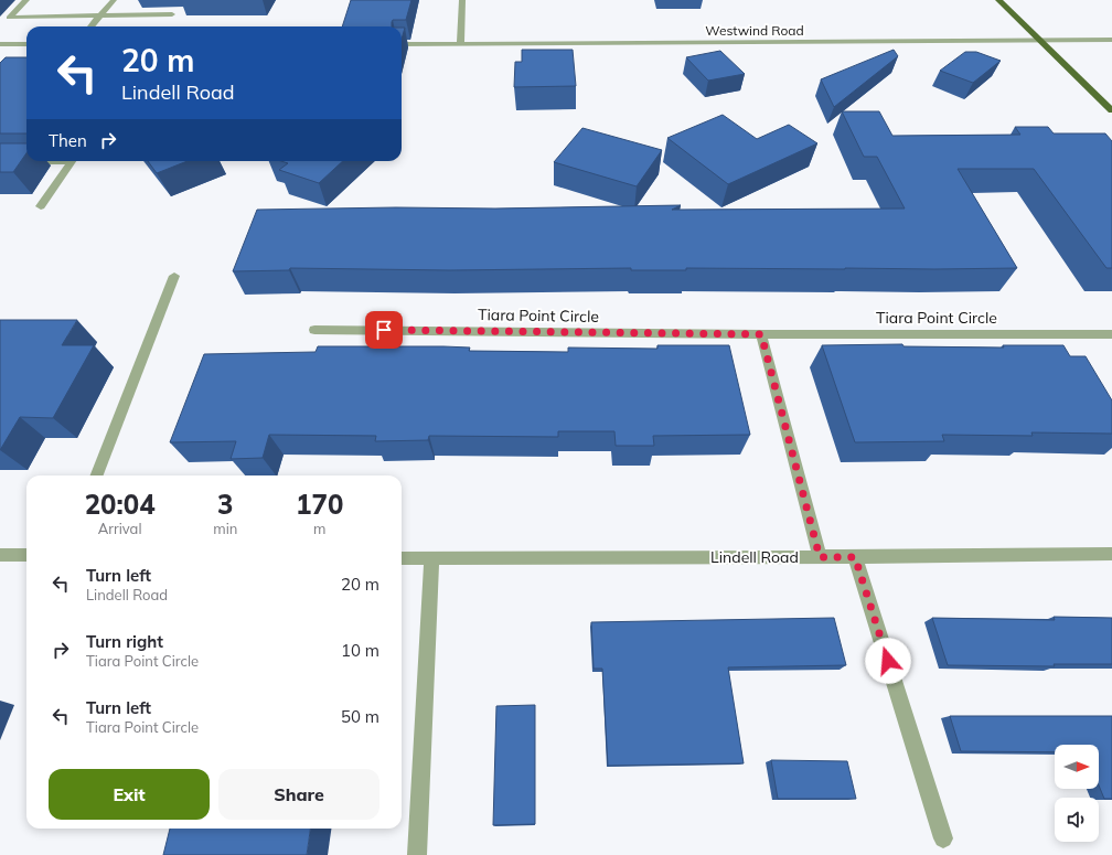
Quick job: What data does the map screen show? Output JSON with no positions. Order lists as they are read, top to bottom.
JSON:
{
  "streets": {
    "street": ["Westwind Road", "Tiara Point Circle", "Lindell Road"]
  },
  "north": "right",
  "page": {
    "turn": ["20 m", "Lindell Road"],
    "then": "Then",
    "eta": [
      "20:04",
      "Arrival",
      "3",
      "min",
      "170",
      "m"
    ],
    "list": [
      {
        "name": "Turn left",
        "note": "Lindell Road",
        "value": "20 m"
      },
      {
        "name": "Turn right",
        "note": "Tiara Point Circle",
        "value": "10 m"
      },
      {
        "name": "Turn left",
        "note": "Tiara Point Circle",
        "value": "50 m"
      }
    ],
    "buttons": ["Exit", "Share"]
  }
}
